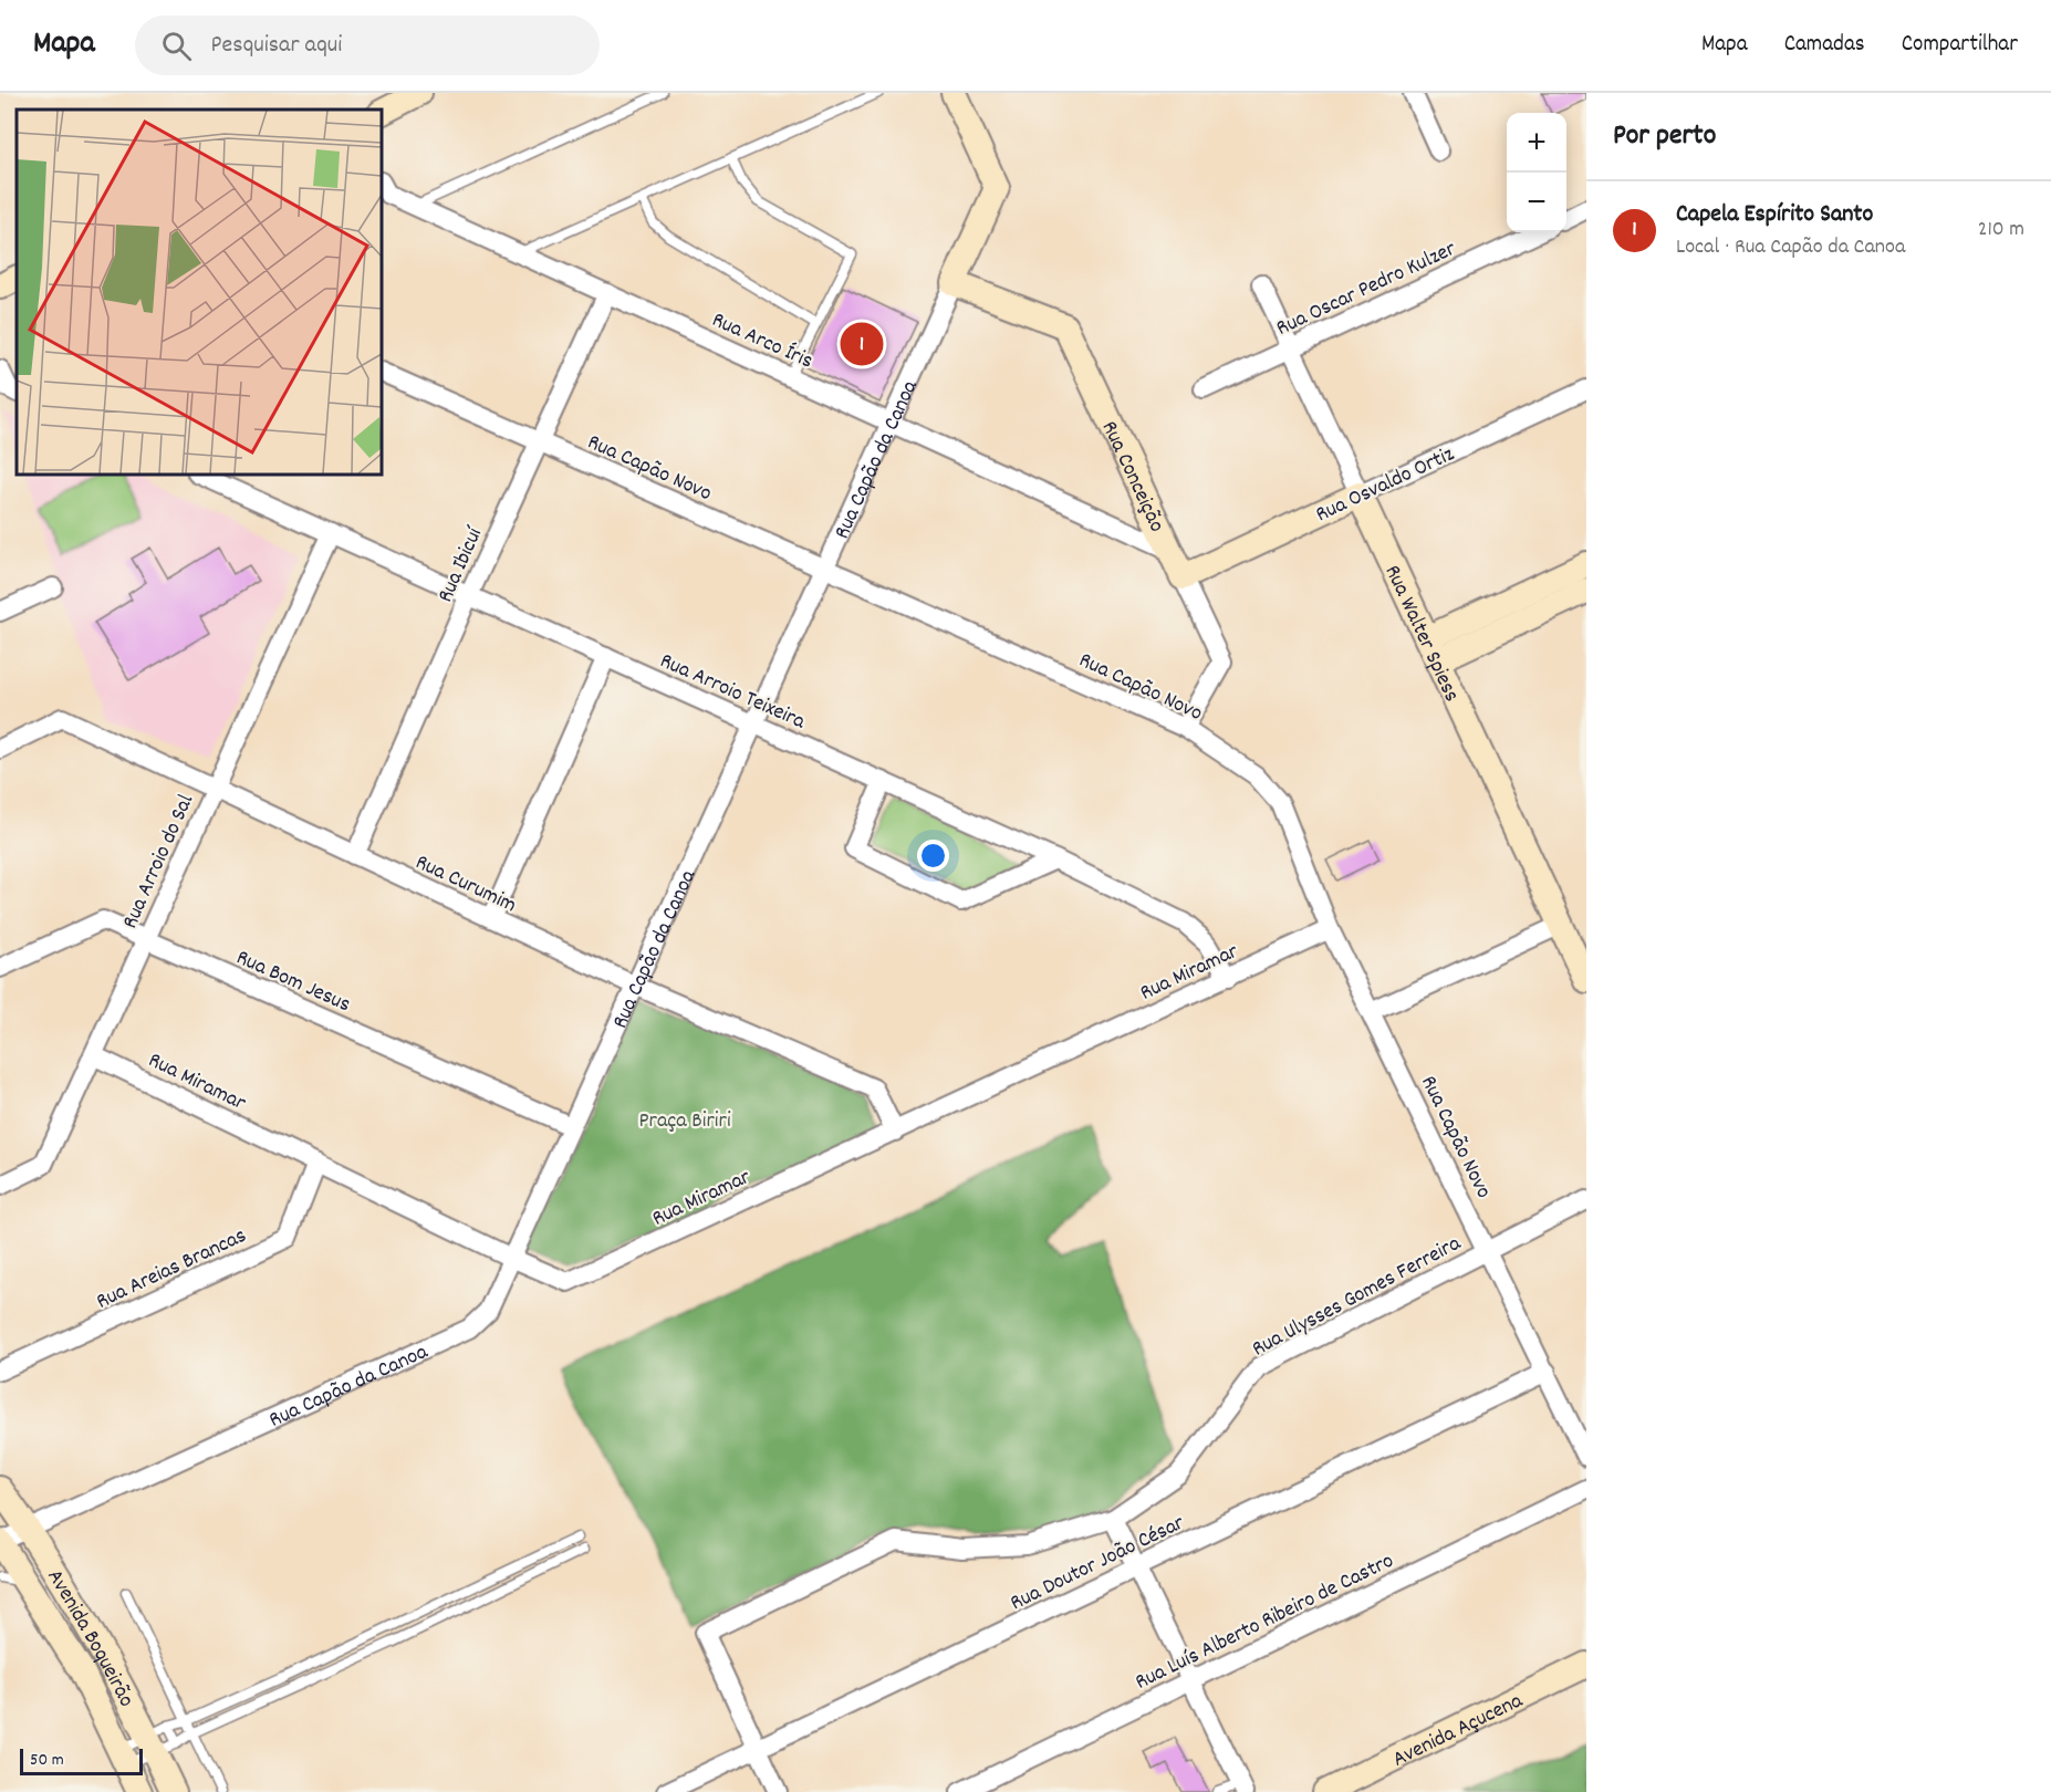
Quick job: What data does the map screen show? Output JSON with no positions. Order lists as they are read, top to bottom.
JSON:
{
  "streets": {
    "street": [
      "Rua Oscar Pedro Kulzer",
      "Rua Arco Íris",
      "Rua Capão da Canoa",
      "Rua Capão Novo",
      "Rua Conceição",
      "Rua Osvaldo Ortiz",
      "Rua Ibicuí",
      "Rua Walter Spiess",
      "Rua Arroio Teixeira",
      "Rua Arroio do Sal",
      "Rua Curumim",
      "Rua Miramar",
      "Rua Bom Jesus",
      "Rua Areias Brancas",
      "Rua Ulysses Gomes Ferreira",
      "Rua Doutor João César",
      "Rua Luís Alberto Ribeiro de Castro",
      "Avenida Boqueirão",
      "Avenida Açucena"
    ]
  },
  "crossings": [
    ["Rua Oscar Pedro Kulzer", "Rua Walter Spiess"],
    ["Rua Arco Íris", "Rua Capão da Canoa"],
    ["Rua Arco Íris", "Rua Conceição"],
    ["Rua Arco Íris", "Rua Ibicuí"],
    ["Rua Capão da Canoa", "Rua Capão Novo"],
    ["Rua Capão da Canoa", "Rua Conceição"],
    ["Rua Capão da Canoa", "Rua Arroio Teixeira"],
    ["Rua Capão da Canoa", "Rua Curumim"],
    ["Rua Capão da Canoa", "Rua Miramar"],
    ["Rua Capão da Canoa", "Rua Bom Jesus"],
    ["Rua Capão da Canoa", "Avenida Boqueirão"],
    ["Rua Capão Novo", "Rua Conceição"],
    ["Rua Capão Novo", "Rua Ibicuí"],
    ["Rua Capão Novo", "Rua Miramar"],
    ["Rua Capão Novo", "Rua Ulysses Gomes Ferreira"],
    ["Rua Capão Novo", "Rua Doutor João César"],
    ["Rua Conceição", "Rua Osvaldo Ortiz"],
    ["Rua Osvaldo Ortiz", "Rua Walter Spiess"],
    ["Rua Ibicuí", "Rua Arroio Teixeira"],
    ["Rua Ibicuí", "Rua Curumim"],
    ["Rua Arroio Teixeira", "Rua Arroio do Sal"],
    ["Rua Arroio Teixeira", "Rua Miramar"],
    ["Rua Arroio do Sal", "Rua Curumim"],
    ["Rua Arroio do Sal", "Rua Miramar"],
    ["Rua Arroio do Sal", "Rua Bom Jesus"],
    ["Rua Curumim", "Rua Miramar"],
    ["Rua Miramar", "Rua Areias Brancas"],
    ["Rua Ulysses Gomes Ferreira", "Rua Doutor João César"]
  ],
  "parks": ["Praça Biriri"],
  "scale_bar": "50 m",
  "page": {
    "header": "Mapa",
    "search": "Pesquisar aqui",
    "nav": ["Mapa", "Camadas", "Compartilhar"],
    "heading": "Por perto",
    "map_buttons": ["+", "−"],
    "list": [
      {
        "mark": "1",
        "name": "Capela Espírito Santo",
        "note": "Local · Rua Capão da Canoa",
        "value": "210 m"
      }
    ],
    "pins": "1",
    "scale": "50 m"
  }
}
